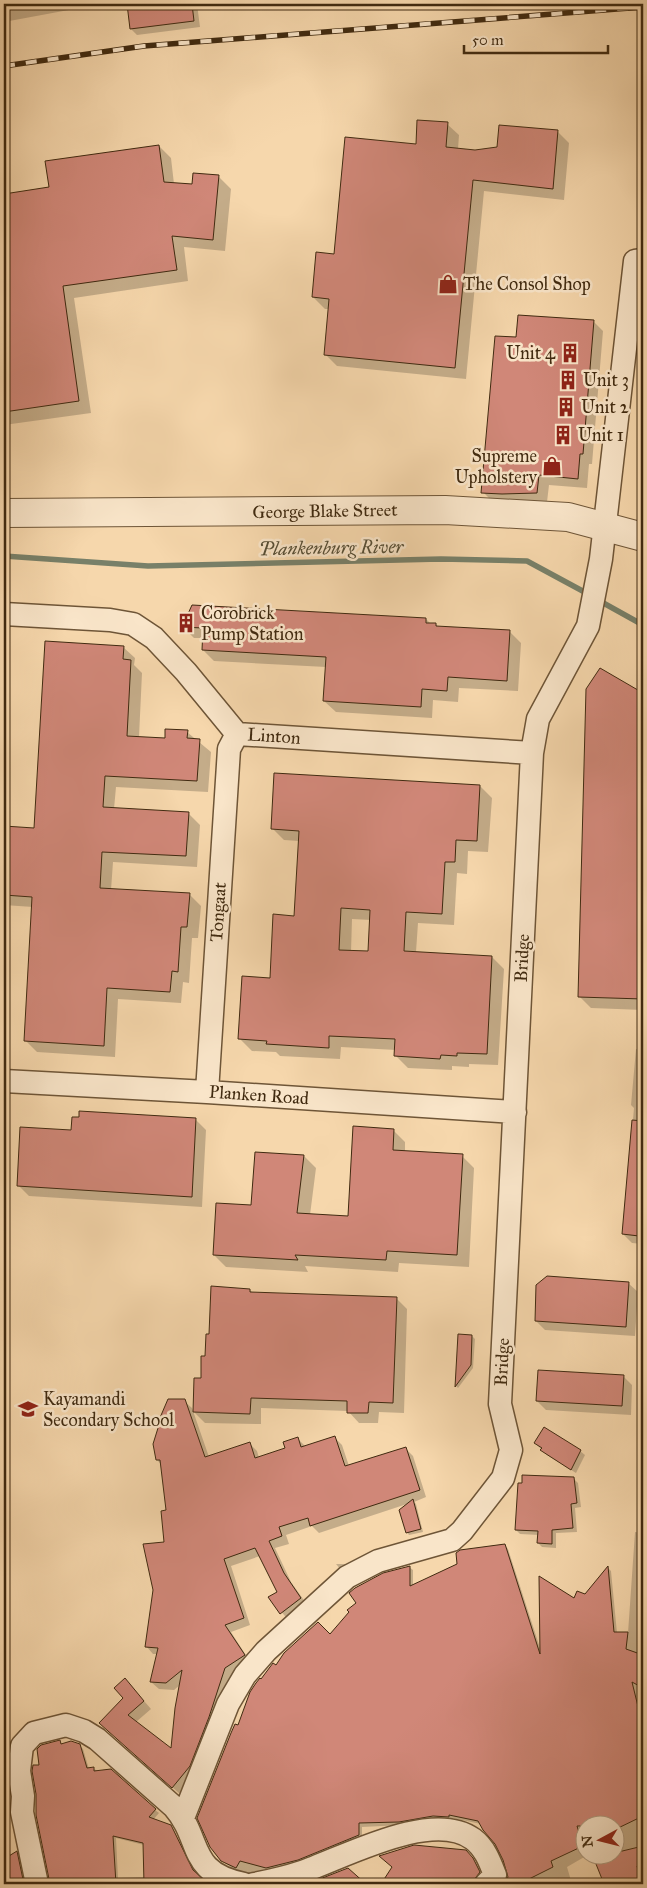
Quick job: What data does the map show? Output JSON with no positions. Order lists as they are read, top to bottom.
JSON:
{
  "streets": {
    "street": [
      "George Blake Street",
      "Linton",
      "Tongaat",
      "Bridge",
      "Planken Road"
    ]
  },
  "crossings": [
    ["George Blake Street", "Bridge"],
    ["Linton", "Tongaat"],
    ["Linton", "Bridge"],
    ["Tongaat", "Planken Road"],
    ["Bridge", "Planken Road"]
  ],
  "water": ["Plankenburg River"],
  "places": {
    "shop": ["The Consol Shop", "Supreme Upholstery"],
    "building": [
      "Unit 4",
      "Unit 3",
      "Unit 2",
      "Unit 1",
      "Corobrick Pump Station"
    ],
    "school or university": ["Kayamandi Secondary School"]
  },
  "scale_bar": "50 m",
  "north": "left"
}
